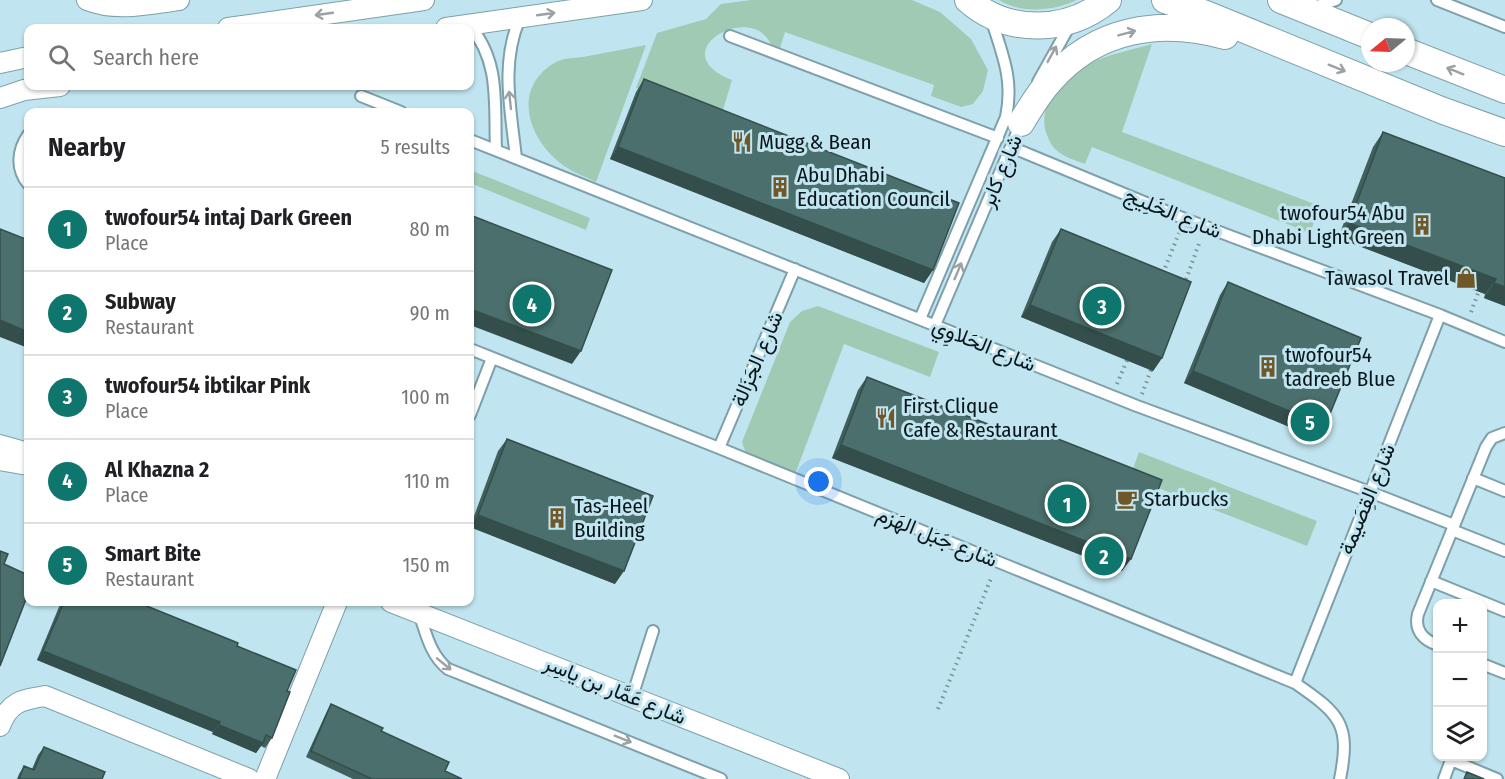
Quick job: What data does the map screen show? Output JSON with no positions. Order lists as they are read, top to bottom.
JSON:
{
  "streets": {
    "street": ["شارع عَمَّار بن ياسِر"],
    "lane": [
      "شارع كابر",
      "شارع الخَلِيج",
      "شارع الحَلاوِي",
      "شارع الجَزَالة",
      "شارع القِصَيمة",
      "شارع جَبَل الهَزم"
    ]
  },
  "crossings": [
    ["شارع كابر", "شارع الخَلِيج"],
    ["شارع كابر", "شارع الحَلاوِي"],
    ["شارع الخَلِيج", "شارع القِصَيمة"],
    ["شارع الحَلاوِي", "شارع الجَزَالة"],
    ["شارع الحَلاوِي", "شارع القِصَيمة"],
    ["شارع الجَزَالة", "شارع جَبَل الهَزم"],
    ["شارع القِصَيمة", "شارع جَبَل الهَزم"]
  ],
  "places": {
    "restaurant": ["Mugg & Bean", "First Clique Cafe & Restaurant"],
    "building": [
      "Abu Dhabi Education Council",
      "twofour54 Abu Dhabi Light Green",
      "twofour54 tadreeb Blue",
      "Tas-Heel Building"
    ],
    "shop": ["Tawasol Travel"],
    "cafe": ["Starbucks"]
  },
  "north": "left",
  "page": {
    "search": "Search here",
    "heading": ["Nearby", "5 results"],
    "list": [
      {
        "mark": "1",
        "name": "twofour54 intaj Dark Green",
        "note": "Place",
        "value": "80 m"
      },
      {
        "mark": "2",
        "name": "Subway",
        "note": "Restaurant",
        "value": "90 m"
      },
      {
        "mark": "3",
        "name": "twofour54 ibtikar Pink",
        "note": "Place",
        "value": "100 m"
      },
      {
        "mark": "4",
        "name": "Al Khazna 2",
        "note": "Place",
        "value": "110 m"
      },
      {
        "mark": "5",
        "name": "Smart Bite",
        "note": "Restaurant",
        "value": "150 m"
      }
    ],
    "pins": [
      "4",
      "3",
      "5",
      "1",
      "2"
    ],
    "map_buttons": ["+", "−"]
  }
}
